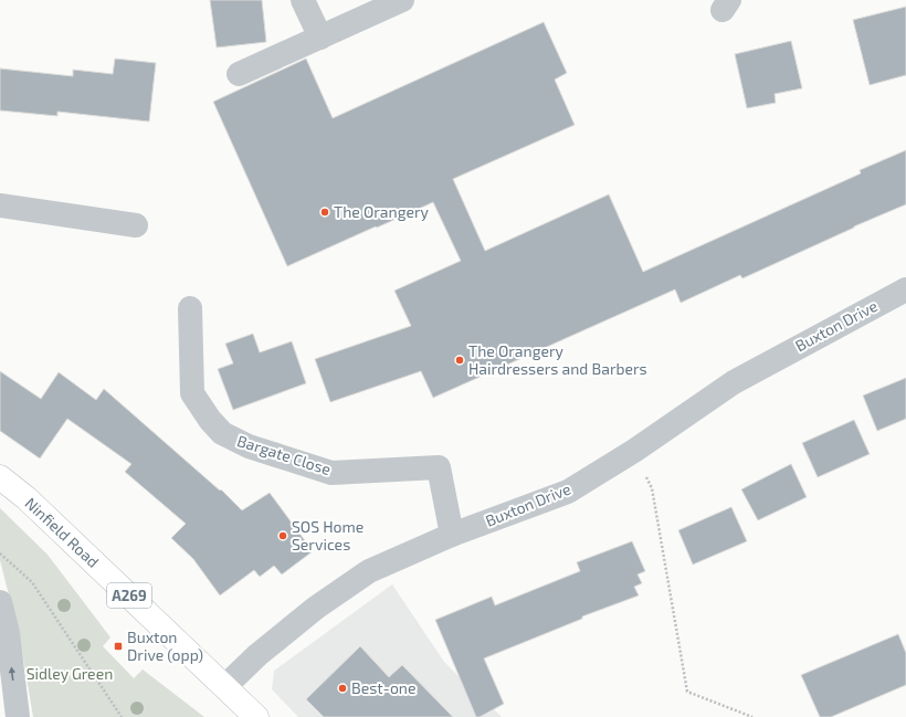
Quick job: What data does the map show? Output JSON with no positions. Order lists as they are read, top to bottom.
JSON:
{
  "streets": {
    "main road": ["Ninfield Road", "A269"],
    "street": ["Buxton Drive", "Bargate Close"]
  },
  "crossings": [
    ["Buxton Drive", "Bargate Close"],
    ["Buxton Drive", "Ninfield Road"]
  ],
  "parks": ["Sidley Green"],
  "places": {
    "other": [
      "The Orangery",
      "The Orangery Hairdressers and Barbers",
      "SOS Home Services",
      "Best-one"
    ],
    "transit": ["Buxton Drive (opp)"]
  }
}
